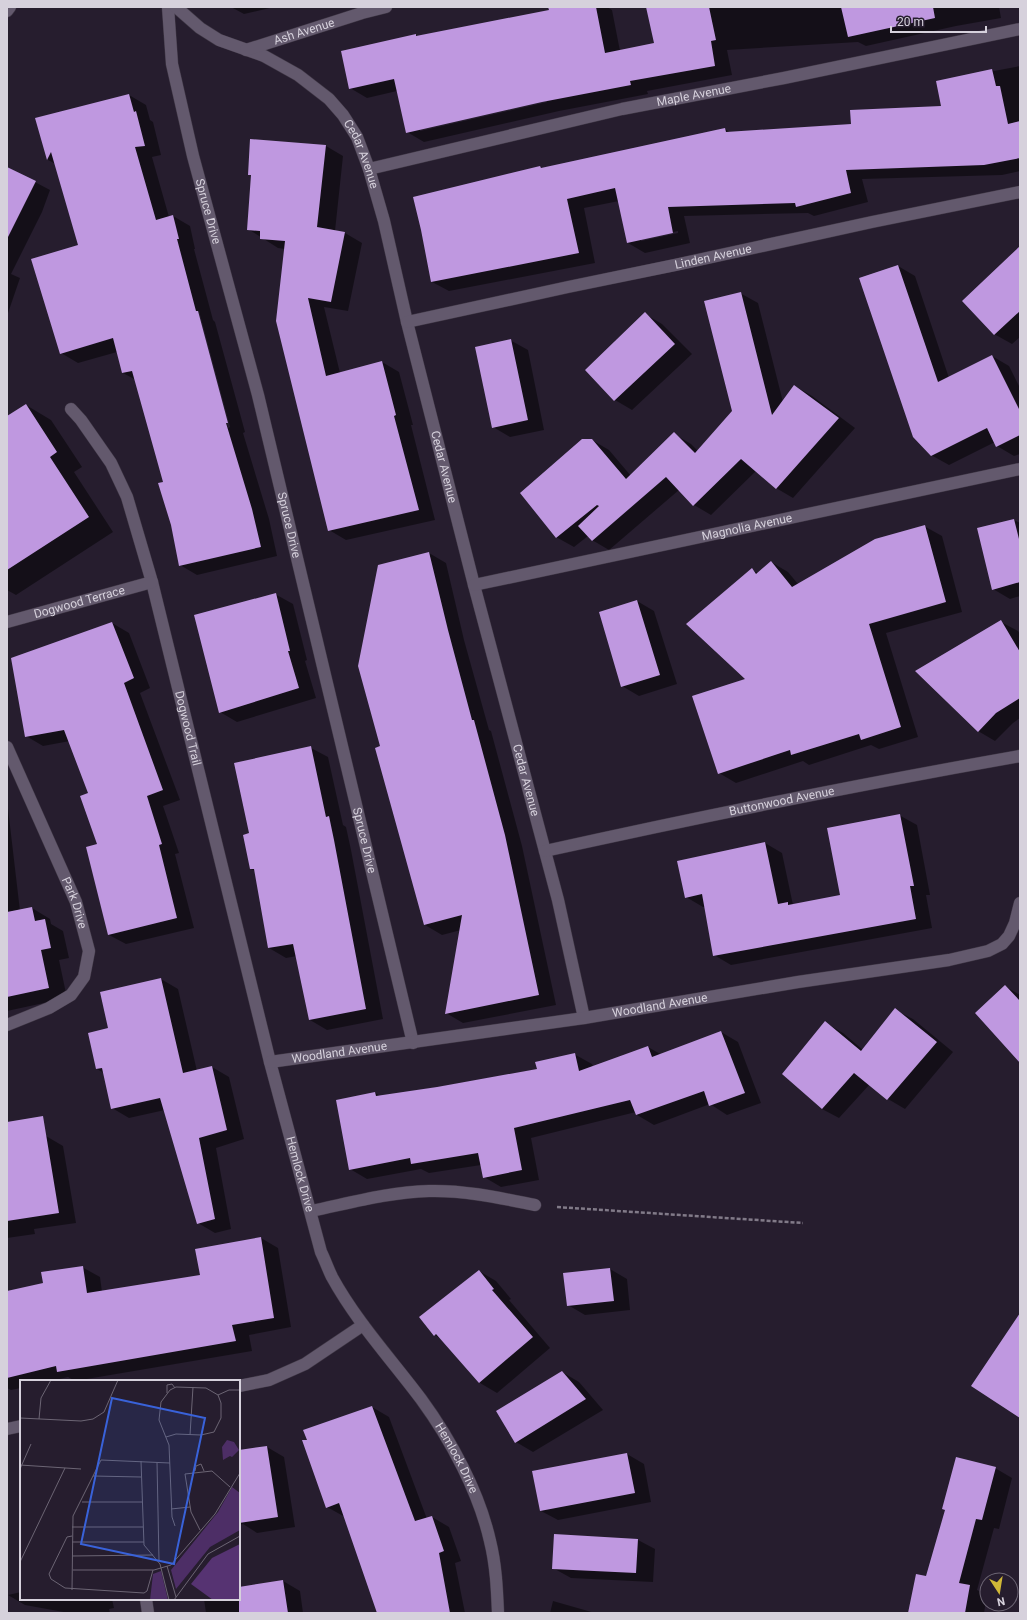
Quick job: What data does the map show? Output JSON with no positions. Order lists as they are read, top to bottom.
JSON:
{
  "streets": {
    "street": [
      "Ash Avenue",
      "Maple Avenue",
      "Cedar Avenue",
      "Spruce Drive",
      "Linden Avenue",
      "Magnolia Avenue",
      "Dogwood Terrace",
      "Dogwood Trail",
      "Buttonwood Avenue",
      "Park Drive",
      "Woodland Avenue",
      "Hemlock Drive"
    ]
  },
  "crossings": [
    ["Ash Avenue", "Cedar Avenue"],
    ["Maple Avenue", "Cedar Avenue"],
    ["Cedar Avenue", "Linden Avenue"],
    ["Cedar Avenue", "Magnolia Avenue"],
    ["Cedar Avenue", "Buttonwood Avenue"],
    ["Cedar Avenue", "Woodland Avenue"],
    ["Spruce Drive", "Woodland Avenue"],
    ["Dogwood Terrace", "Dogwood Trail"],
    ["Dogwood Trail", "Woodland Avenue"],
    ["Dogwood Trail", "Hemlock Drive"],
    ["Woodland Avenue", "Hemlock Drive"]
  ],
  "scale_bar": "20 m",
  "north": "bottom"
}
